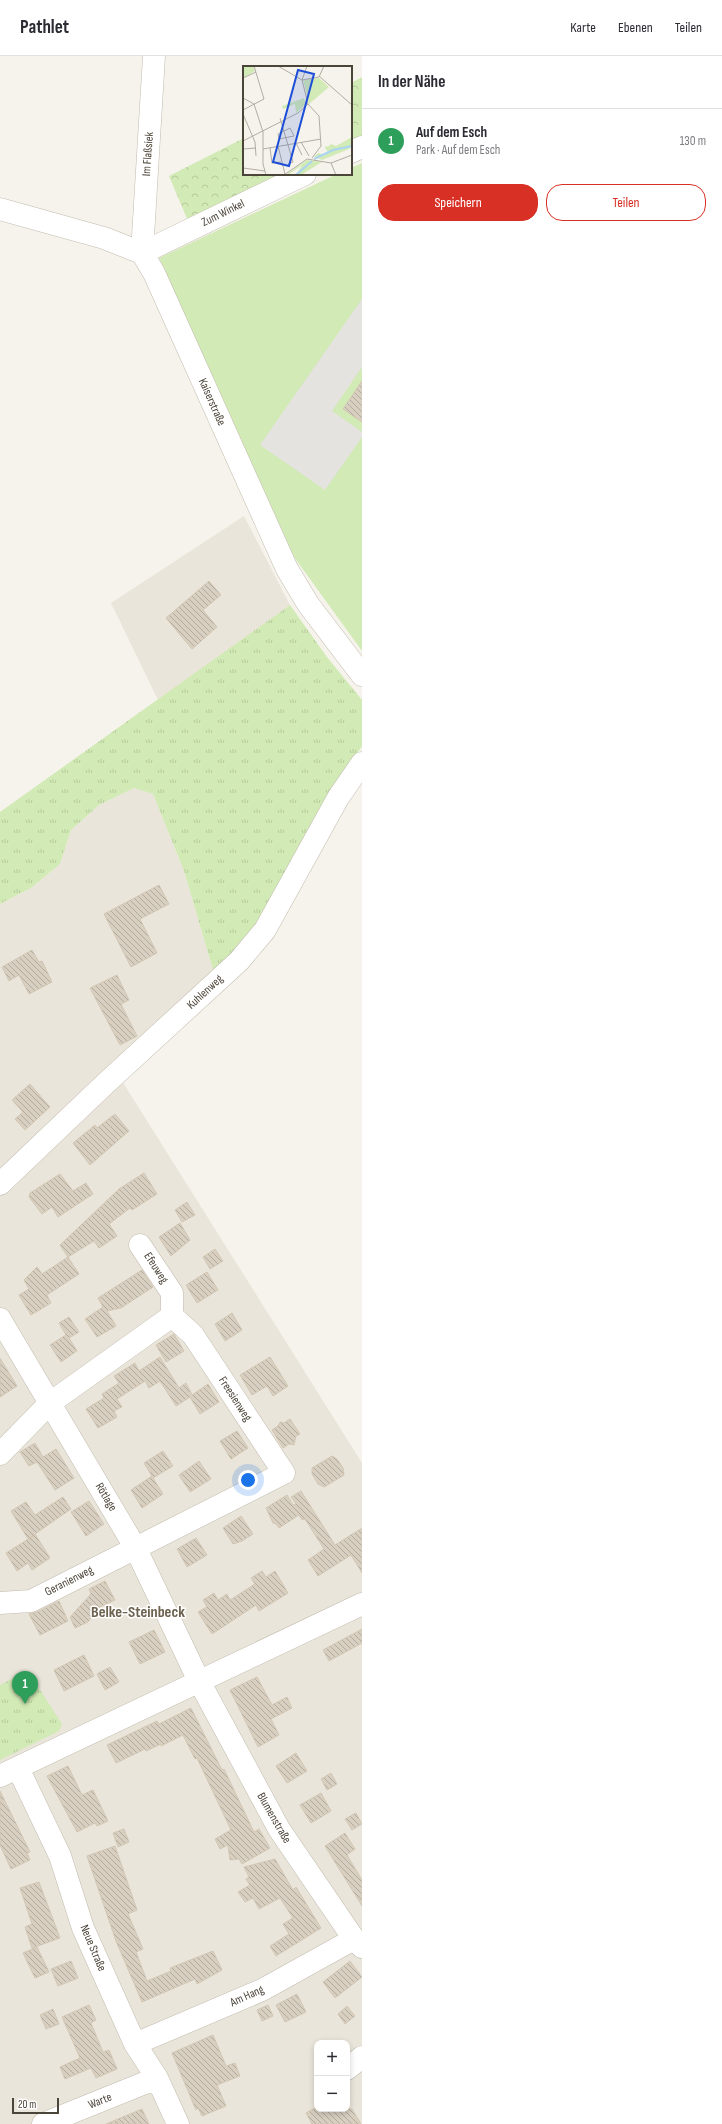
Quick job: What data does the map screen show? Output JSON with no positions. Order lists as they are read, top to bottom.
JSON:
{
  "streets": {
    "street": [
      "Im Flaßsiek",
      "Zum Winkel",
      "Kaiserstraße",
      "Kuhlenweg",
      "Efeuweg",
      "Freesienweg",
      "Rötlage",
      "Geranienweg",
      "Blumenstraße",
      "Neue Straße",
      "Am Hang",
      "Warte"
    ]
  },
  "crossings": [
    ["Im Flaßsiek", "Zum Winkel"],
    ["Im Flaßsiek", "Kaiserstraße"],
    ["Zum Winkel", "Kaiserstraße"],
    ["Efeuweg", "Freesienweg"],
    ["Freesienweg", "Rötlage"],
    ["Freesienweg", "Geranienweg"],
    ["Rötlage", "Geranienweg"],
    ["Rötlage", "Blumenstraße"],
    ["Blumenstraße", "Am Hang"],
    ["Neue Straße", "Am Hang"],
    ["Neue Straße", "Warte"]
  ],
  "districts": ["Belke-Steinbeck"],
  "scale_bar": "20 m",
  "page": {
    "header": "Pathlet",
    "nav": ["Karte", "Ebenen", "Teilen"],
    "heading": "In der Nähe",
    "list": [
      {
        "mark": "1",
        "name": "Auf dem Esch",
        "note": "Park · Auf dem Esch",
        "value": "130 m"
      }
    ],
    "buttons": ["Speichern", "Teilen"],
    "pins": "1",
    "map_buttons": ["+", "−"],
    "scale": "20 m"
  }
}
